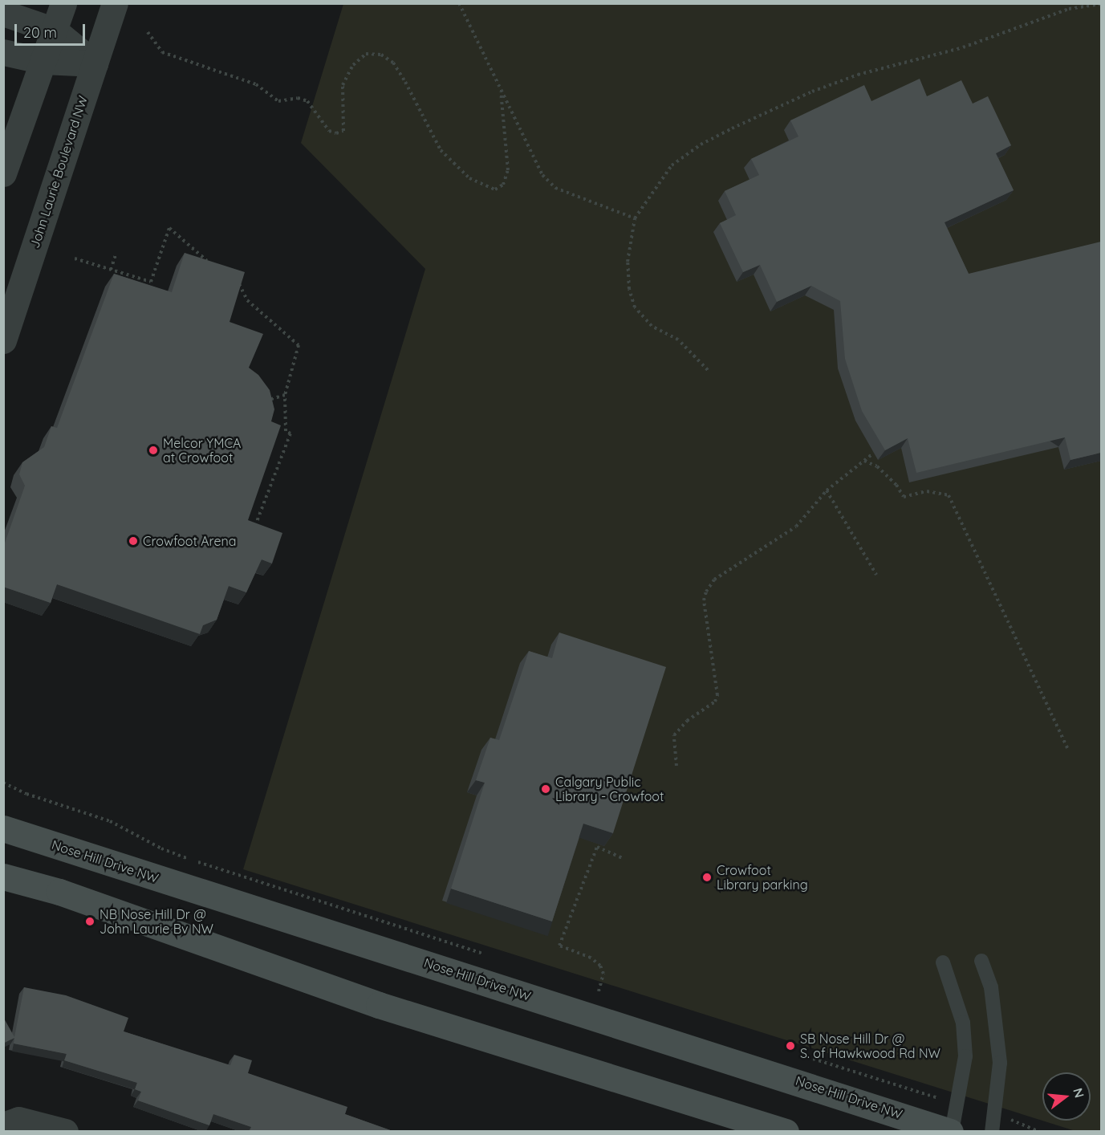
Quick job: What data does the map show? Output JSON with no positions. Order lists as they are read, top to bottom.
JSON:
{
  "streets": {
    "main road": ["Nose Hill Drive NW"],
    "street": ["John Laurie Boulevard NW"]
  },
  "places": [
    "Melcor YMCA at Crowfoot",
    "Crowfoot Arena",
    "Calgary Public Library - Crowfoot",
    "Crowfoot Library parking",
    "NB Nose Hill Dr @ John Laurie Bv NW",
    "SB Nose Hill Dr @ S. of Hawkwood Rd NW"
  ],
  "scale_bar": "20 m",
  "north": "right"
}
